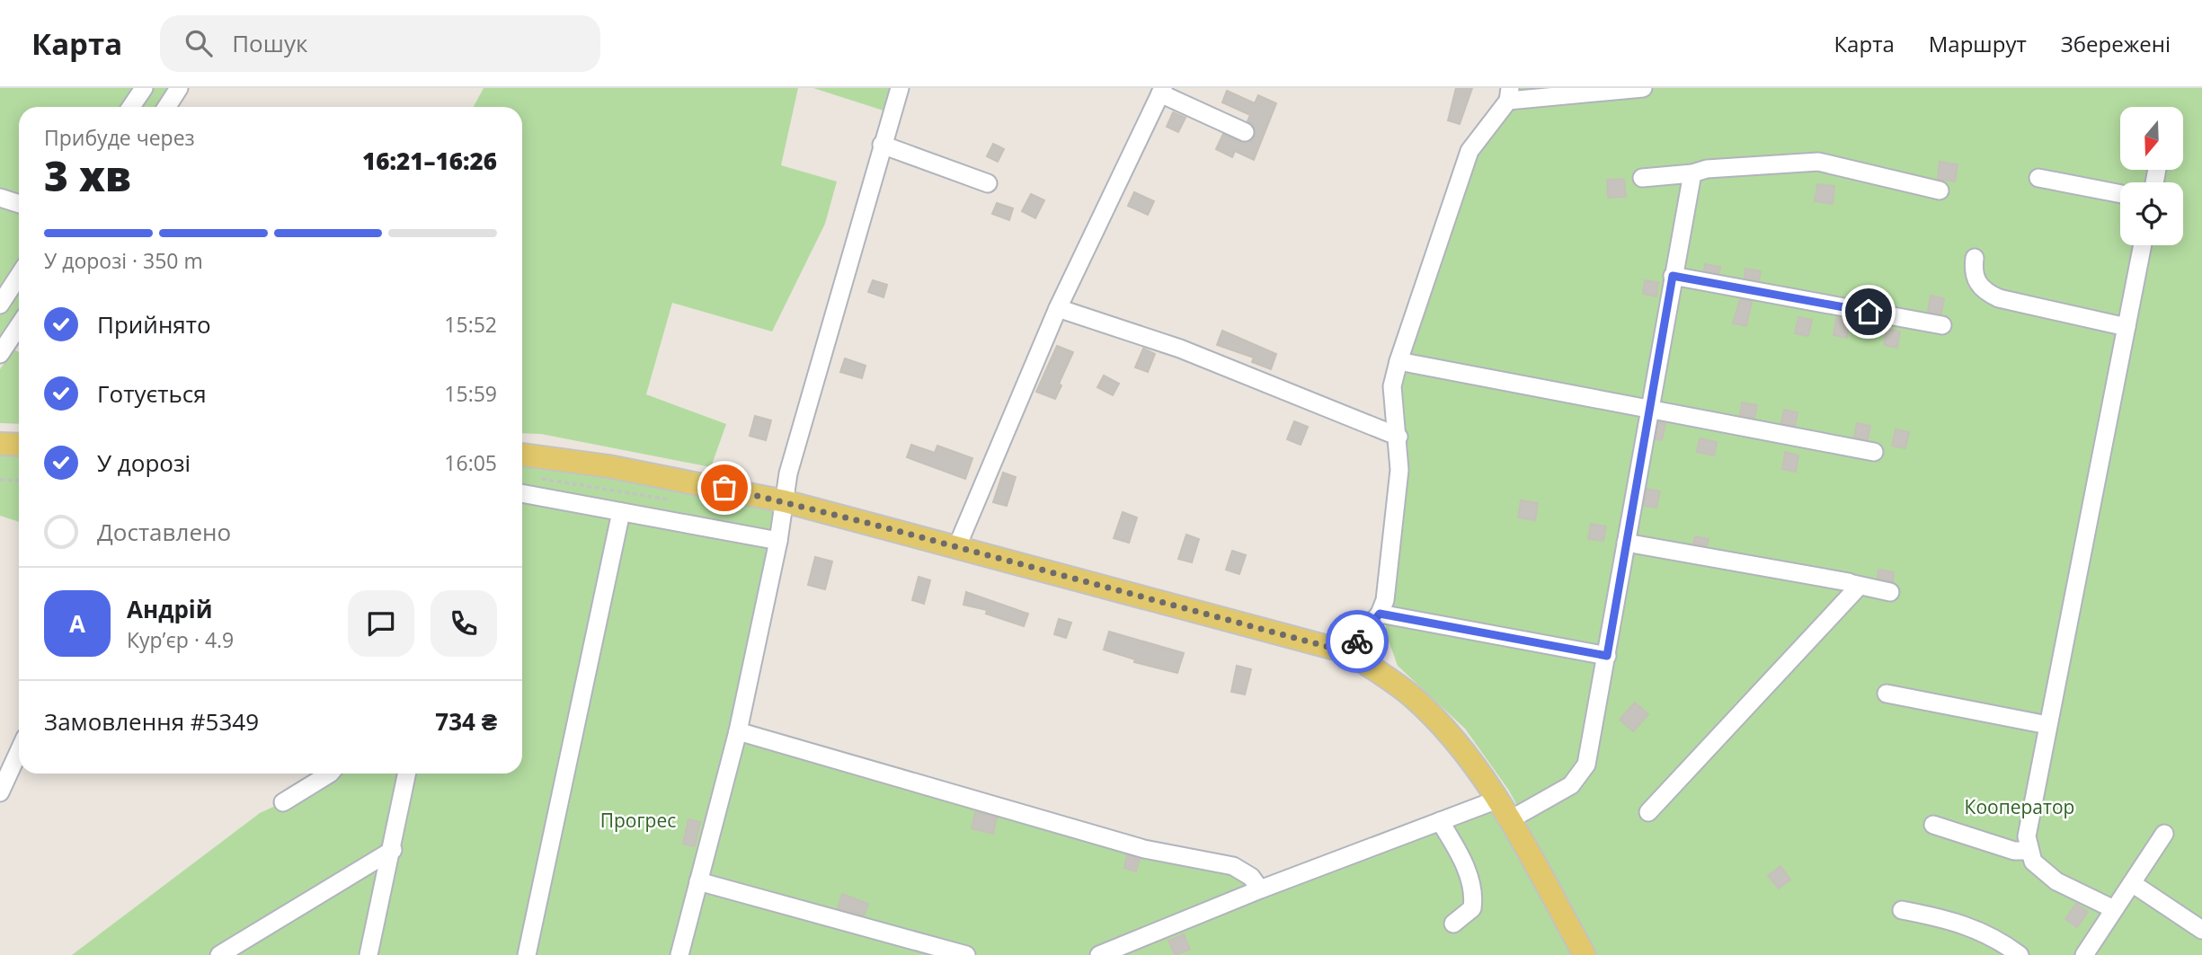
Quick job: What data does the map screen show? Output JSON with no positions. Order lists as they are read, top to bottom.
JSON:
{
  "parks": ["Кооператор", "Прогрес"],
  "north": "bottom",
  "page": {
    "header": "Карта",
    "search": "Пошук",
    "nav": ["Карта", "Маршрут", "Збережені"],
    "heading": ["3 хв", "Прибуде через", "16:21–16:26"],
    "panel": [
      "Андрій",
      "Кур’єр · 4.9",
      "Замовлення #5349",
      "734 ₴"
    ],
    "bar": "У дорозі · 350 m",
    "list": [
      ["Прийнято", "15:52"],
      ["Готується", "15:59"],
      ["У дорозі", "16:05"],
      "Доставлено"
    ],
    "round": "А"
  }
}
